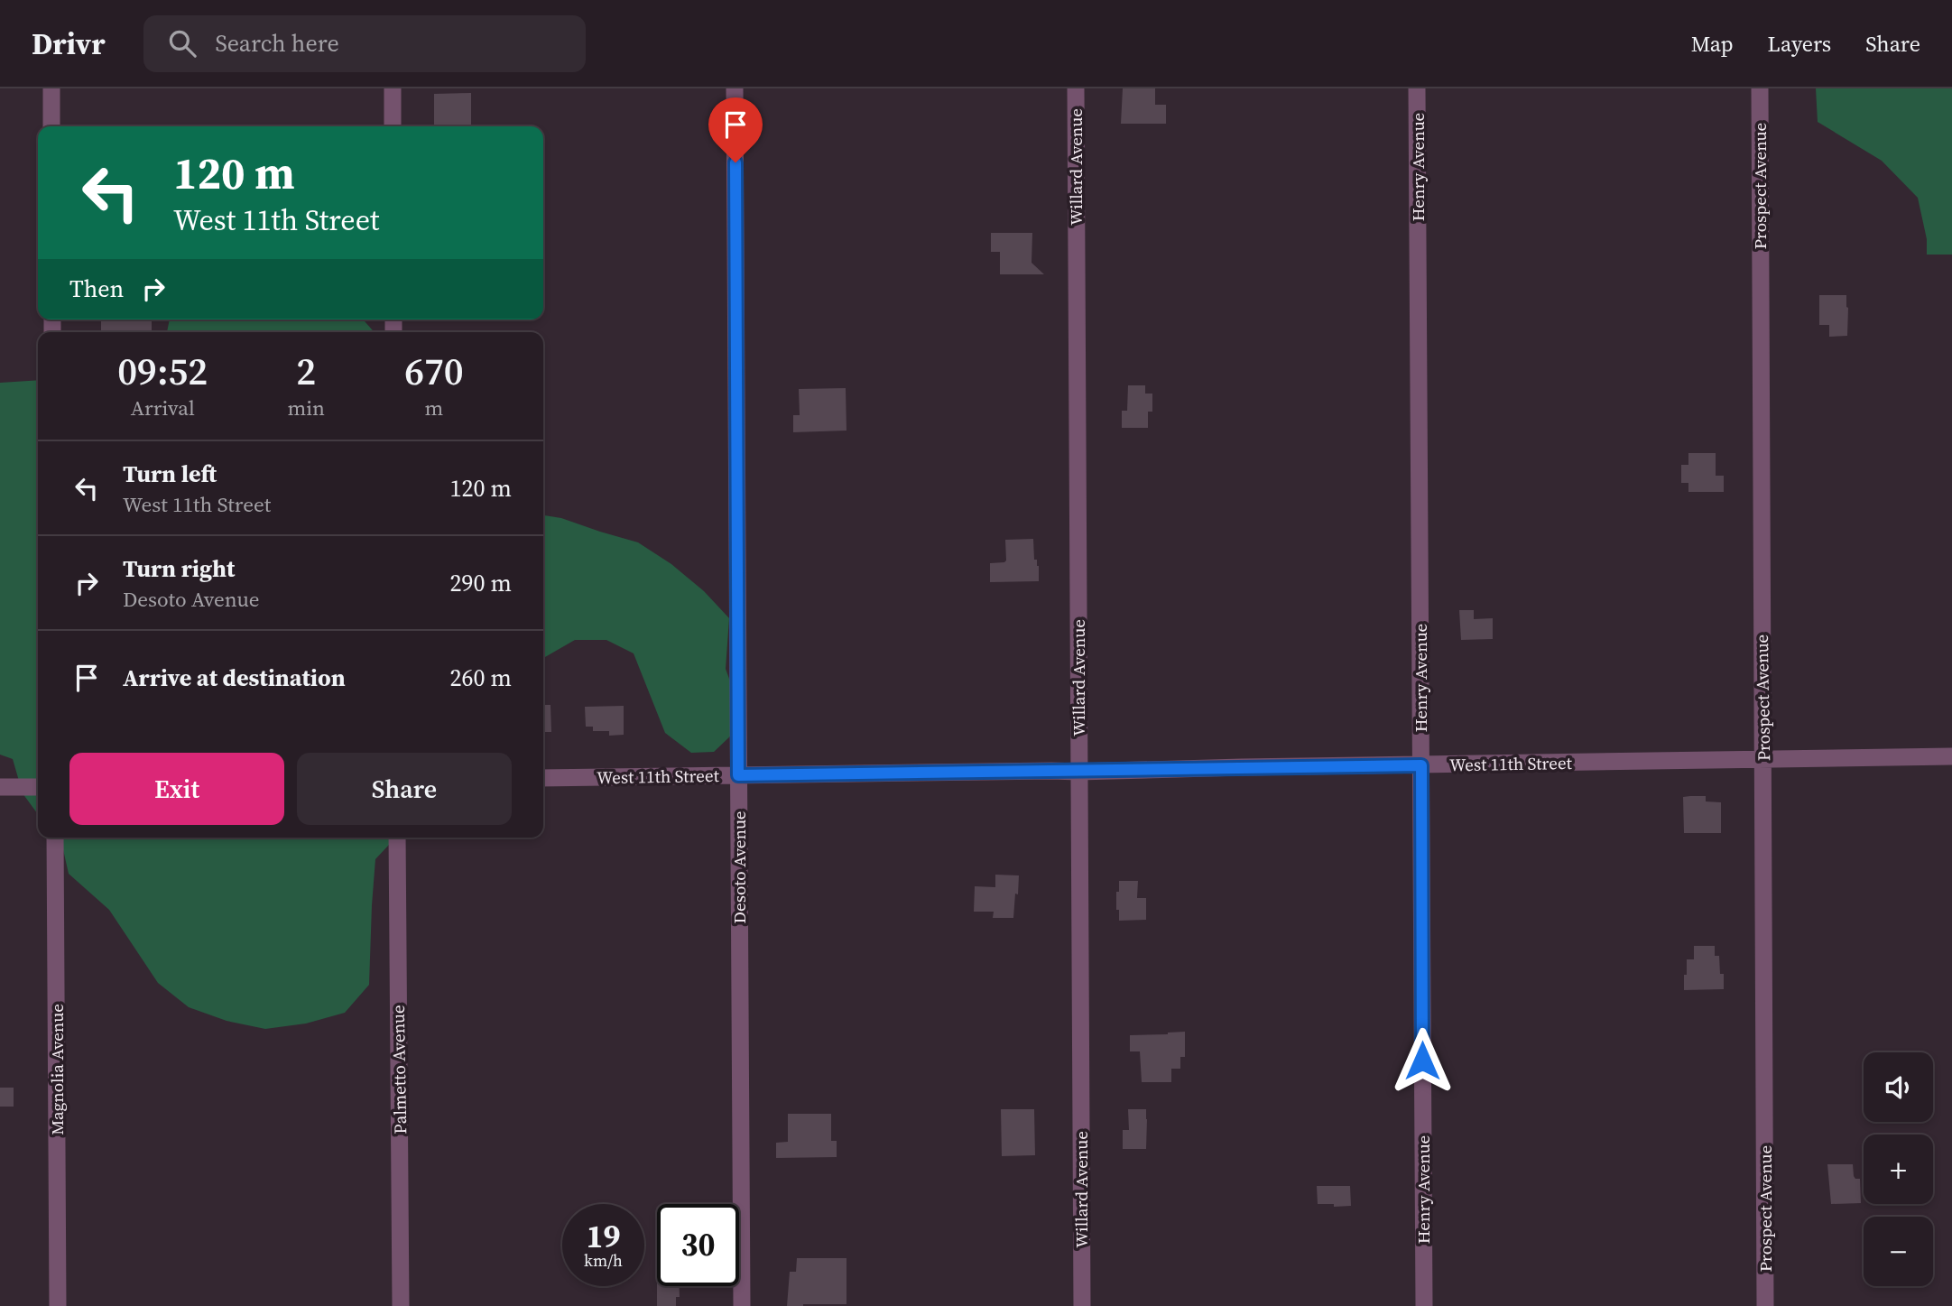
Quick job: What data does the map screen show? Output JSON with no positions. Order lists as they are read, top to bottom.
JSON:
{
  "streets": {
    "street": [
      "Willard Avenue",
      "Henry Avenue",
      "Prospect Avenue",
      "West 11th Street",
      "Desoto Avenue",
      "Magnolia Avenue",
      "Palmetto Avenue"
    ]
  },
  "crossings": [
    ["Willard Avenue", "West 11th Street"],
    ["Henry Avenue", "West 11th Street"],
    ["Prospect Avenue", "West 11th Street"],
    ["West 11th Street", "Desoto Avenue"]
  ],
  "page": {
    "header": "Drivr",
    "search": "Search here",
    "nav": ["Map", "Layers", "Share"],
    "turn": ["120 m", "West 11th Street"],
    "then": "Then",
    "eta": [
      "09:52",
      "Arrival",
      "2",
      "min",
      "670",
      "m"
    ],
    "list": [
      {
        "name": "Turn left",
        "note": "West 11th Street",
        "value": "120 m"
      },
      {
        "name": "Turn right",
        "note": "Desoto Avenue",
        "value": "290 m"
      },
      {
        "name": "Arrive at destination",
        "value": "260 m"
      }
    ],
    "buttons": ["Exit", "Share"],
    "map_buttons": ["+", "−"],
    "speed": "19 km/h",
    "limit": "30"
  }
}
